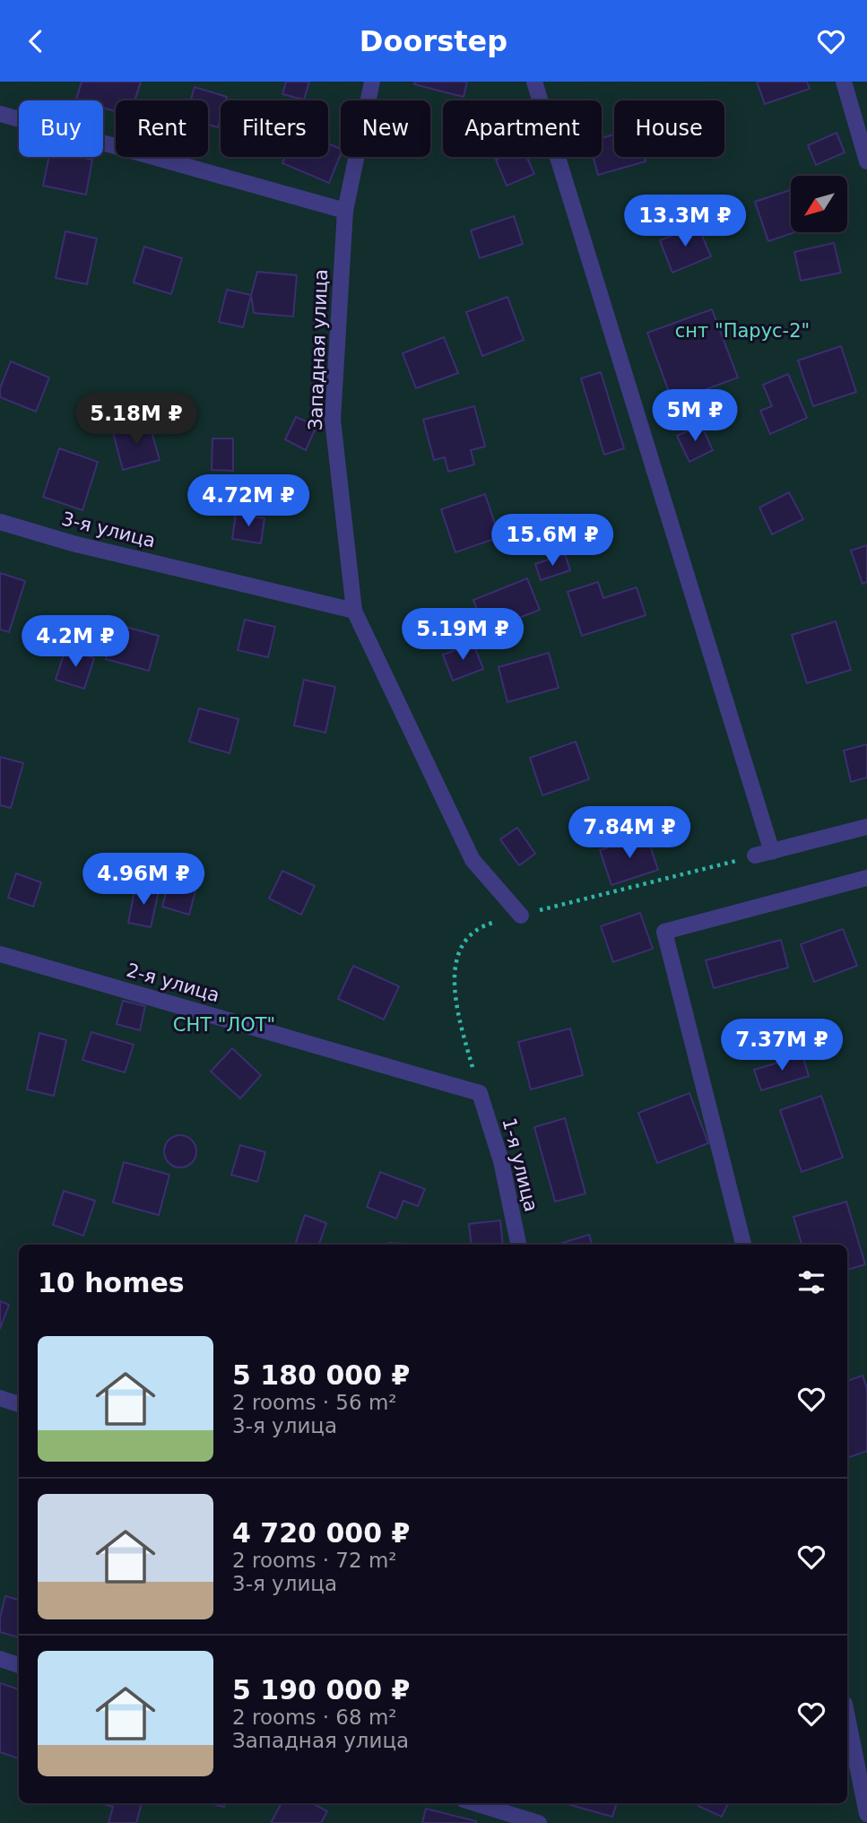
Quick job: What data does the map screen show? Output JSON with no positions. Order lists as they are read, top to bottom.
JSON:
{
  "streets": {
    "street": [
      "Западная улица",
      "3-я улица",
      "2-я улица",
      "1-я улица"
    ]
  },
  "crossings": [
    ["Западная улица", "3-я улица"],
    ["2-я улица", "1-я улица"]
  ],
  "parks": ["снт \"Парус-2\"", "СНТ \"ЛОТ\""],
  "north": "bottom left",
  "page": {
    "header": "Doorstep",
    "chip": [
      "Buy",
      "Rent",
      "Filters",
      "New",
      "Apartment",
      "House"
    ],
    "price": [
      "13.3M ₽",
      "5M ₽",
      "5.18M ₽",
      "4.72M ₽",
      "15.6M ₽",
      "5.19M ₽",
      "4.2M ₽",
      "7.84M ₽",
      "4.96M ₽",
      "7.37M ₽"
    ],
    "heading": "10 homes",
    "list": [
      {
        "name": "5 180 000 ₽",
        "note": "2 rooms · 56 m² · 3-я улица"
      },
      {
        "name": "4 720 000 ₽",
        "note": "2 rooms · 72 m² · 3-я улица"
      },
      {
        "name": "5 190 000 ₽",
        "note": "2 rooms · 68 m² · Западная улица"
      }
    ]
  }
}
